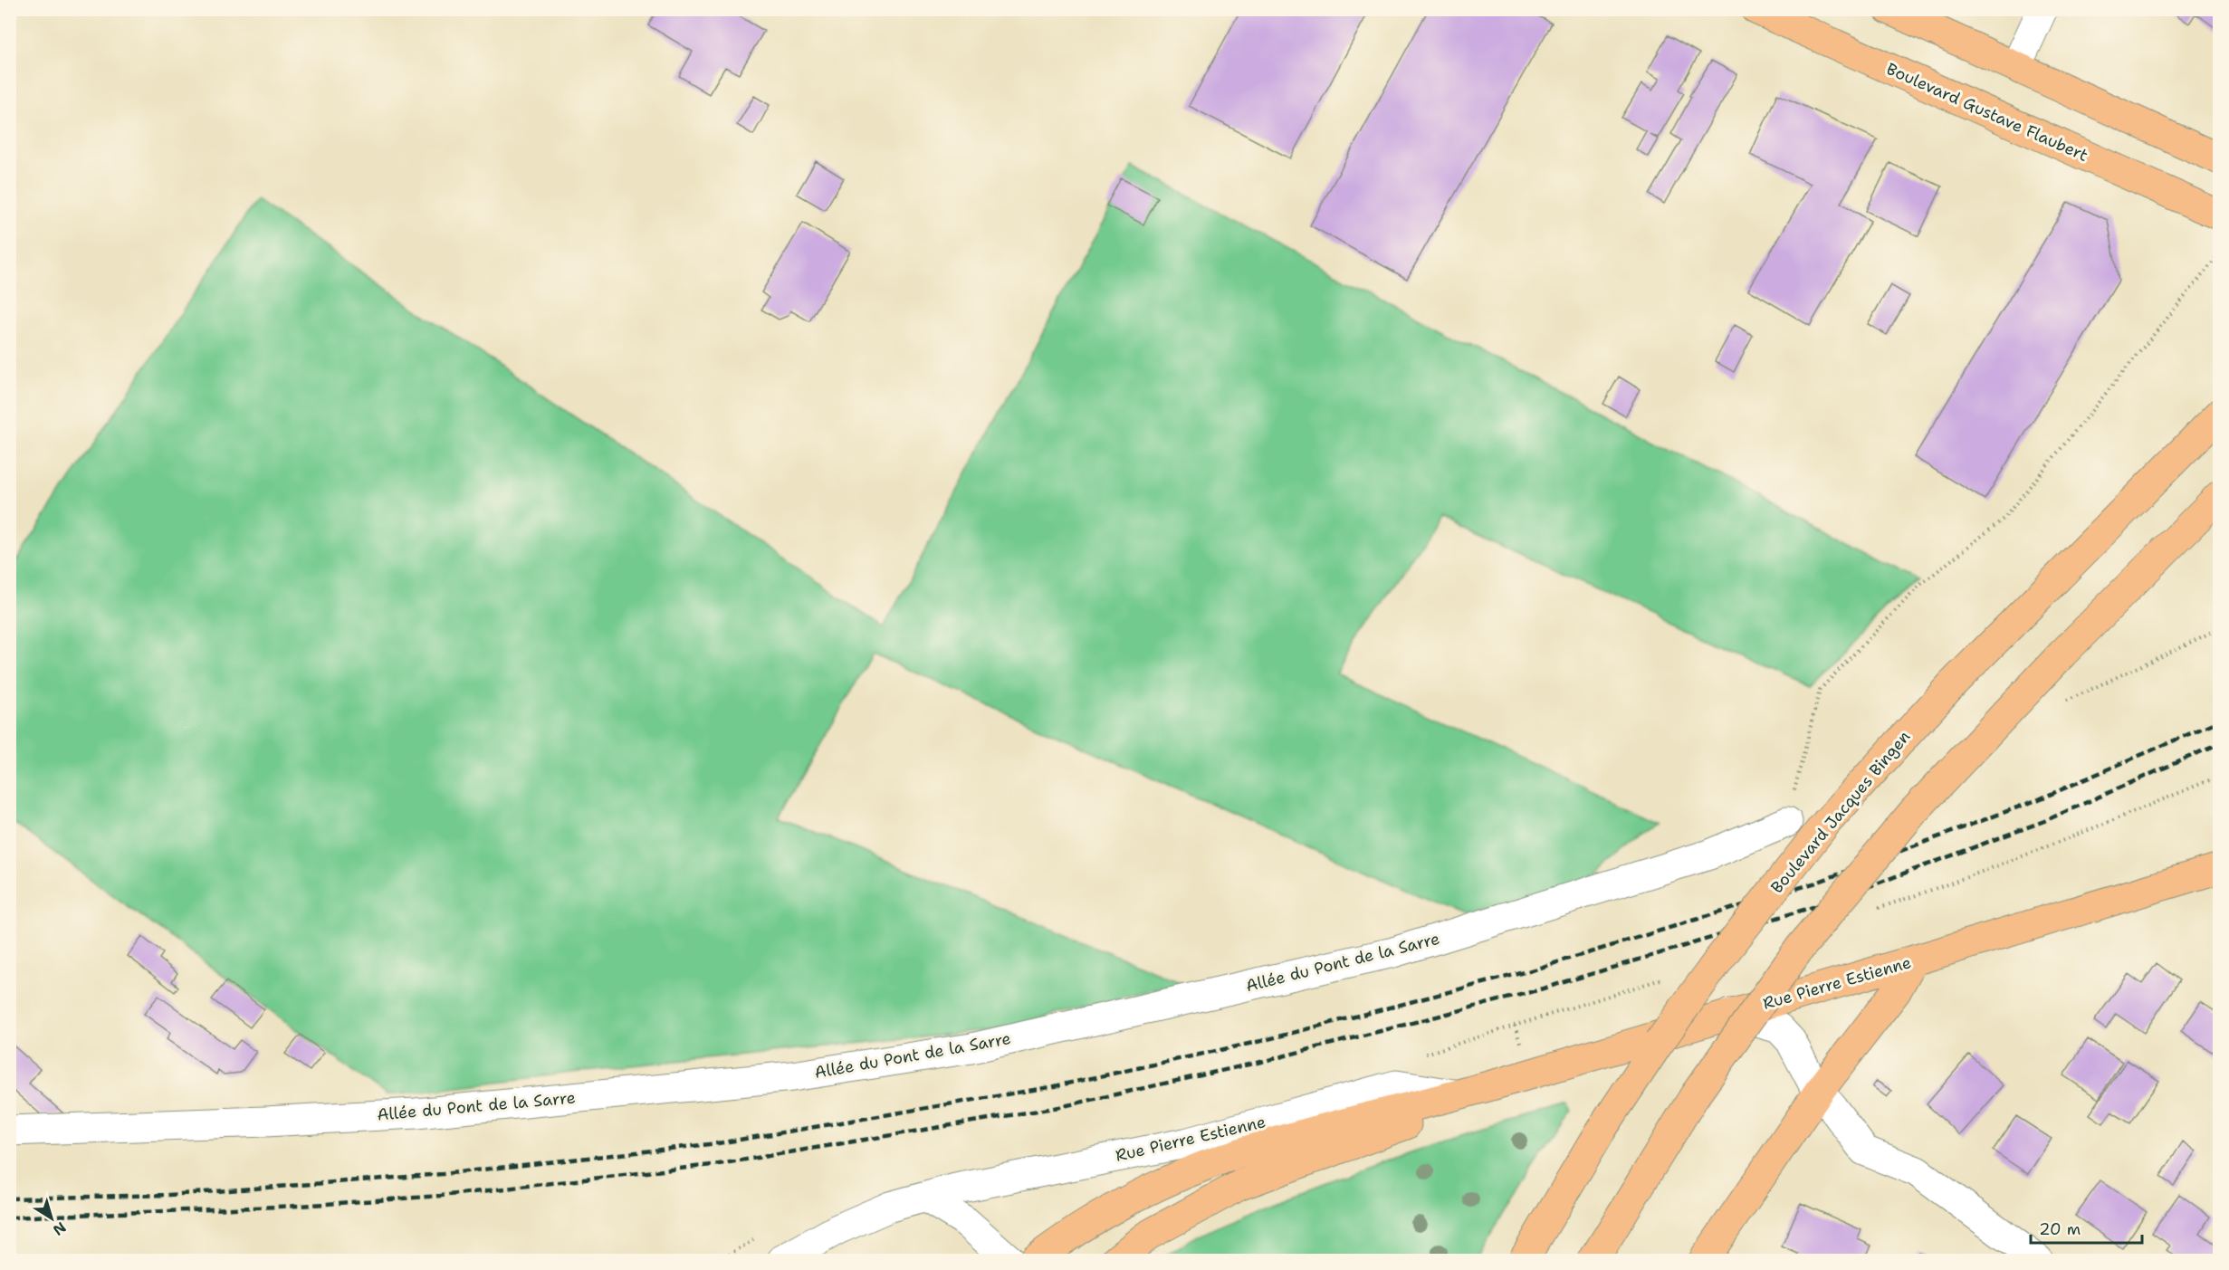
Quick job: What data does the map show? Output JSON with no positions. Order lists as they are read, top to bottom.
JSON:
{
  "streets": {
    "main road": ["Boulevard Gustave Flaubert", "Boulevard Jacques Bingen", "Rue Pierre Estienne"],
    "street": ["Allée du Pont de la Sarre"]
  },
  "scale_bar": "20 m",
  "north": "bottom right"
}
